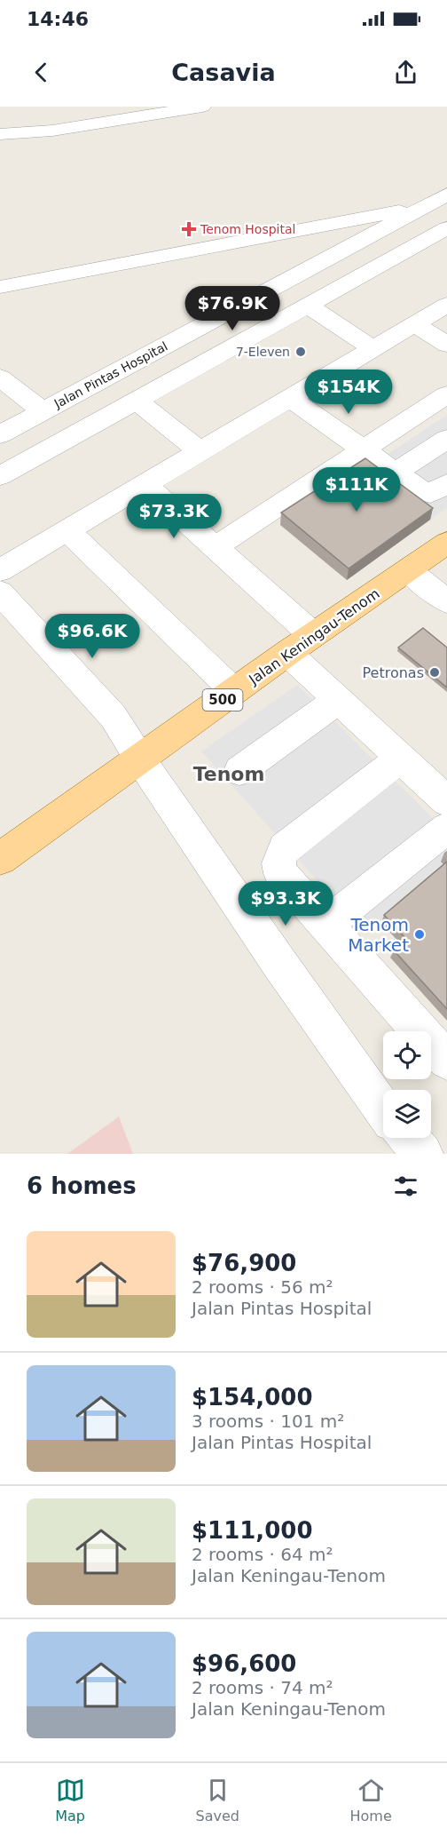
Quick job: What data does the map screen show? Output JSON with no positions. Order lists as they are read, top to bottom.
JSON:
{
  "streets": {
    "main road": ["Jalan Keningau-Tenom", "500"],
    "street": ["Jalan Pintas Hospital"]
  },
  "districts": ["Tenom"],
  "places": {
    "health": ["Tenom Hospital"],
    "other": ["7-Eleven", "Petronas", "Tenom Market"]
  },
  "page": {
    "status": "14:46",
    "header": "Casavia",
    "price": [
      "$76.9K",
      "$154K",
      "$111K",
      "$73.3K",
      "$96.6K",
      "$93.3K"
    ],
    "heading": "6 homes",
    "list": [
      {
        "name": "$76,900",
        "note": "2 rooms · 56 m² · Jalan Pintas Hospital"
      },
      {
        "name": "$154,000",
        "note": "3 rooms · 101 m² · Jalan Pintas Hospital"
      },
      {
        "name": "$111,000",
        "note": "2 rooms · 64 m² · Jalan Keningau-Tenom"
      },
      {
        "name": "$96,600",
        "note": "2 rooms · 74 m² · Jalan Keningau-Tenom"
      }
    ],
    "tabs": ["Map", "Saved", "Home"]
  }
}
